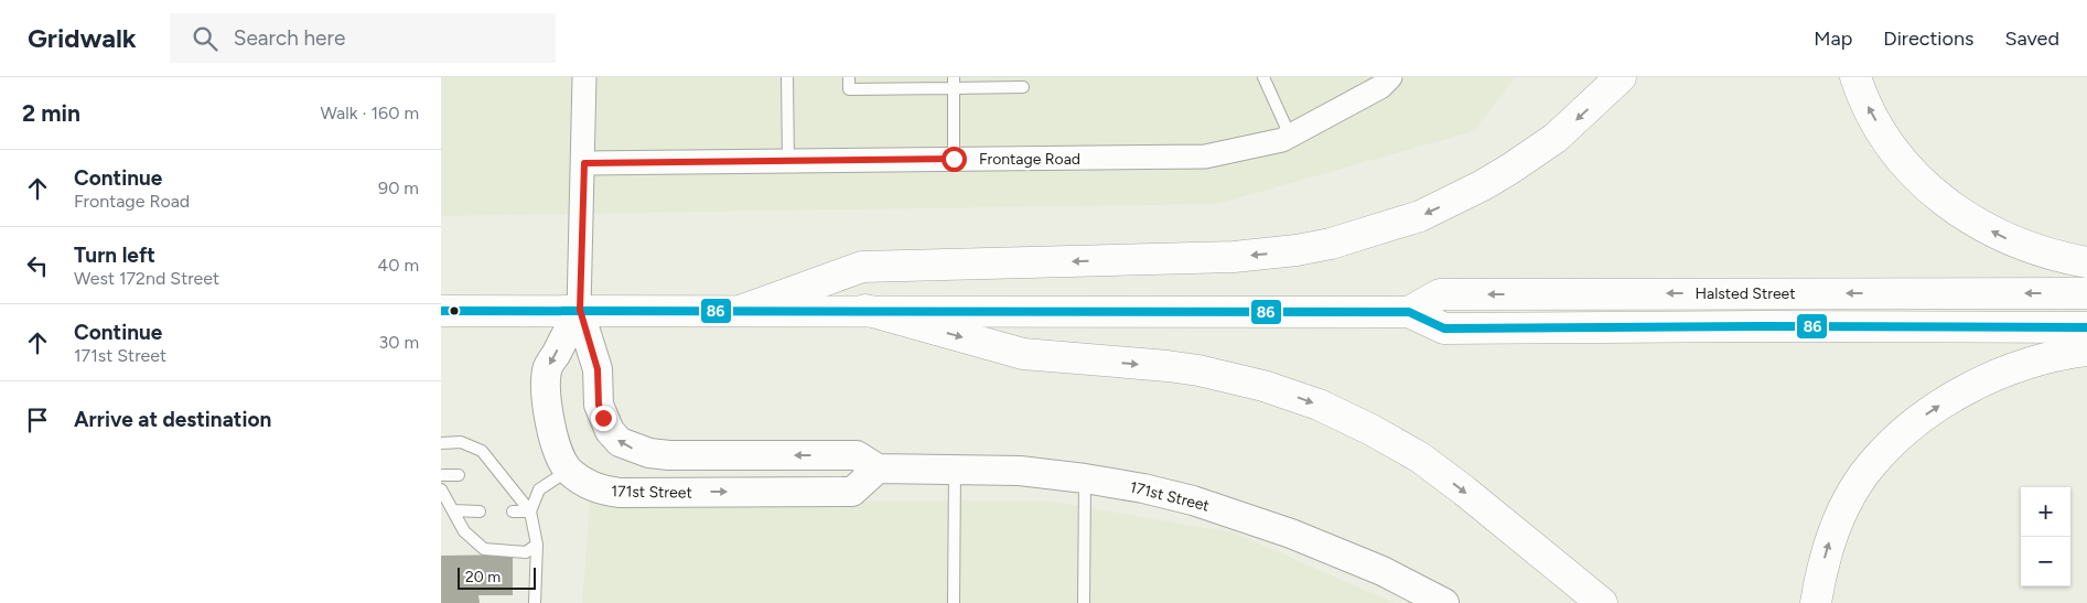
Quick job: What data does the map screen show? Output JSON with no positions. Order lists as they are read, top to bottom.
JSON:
{
  "streets": {
    "main road": ["Halsted Street"],
    "street": ["Frontage Road", "171st Street"]
  },
  "crossings": [
    ["Halsted Street", "171st Street"]
  ],
  "lines": ["transit line 86"],
  "scale_bar": "20 m",
  "page": {
    "header": "Gridwalk",
    "search": "Search here",
    "nav": ["Map", "Directions", "Saved"],
    "heading": ["2 min", "Walk · 160 m"],
    "list": [
      ["Continue", "Frontage Road", "90 m"],
      ["Turn left", "West 172nd Street", "40 m"],
      ["Continue", "171st Street", "30 m"],
      "Arrive at destination"
    ],
    "map_buttons": ["+", "−"],
    "scale": "20 m"
  }
}
